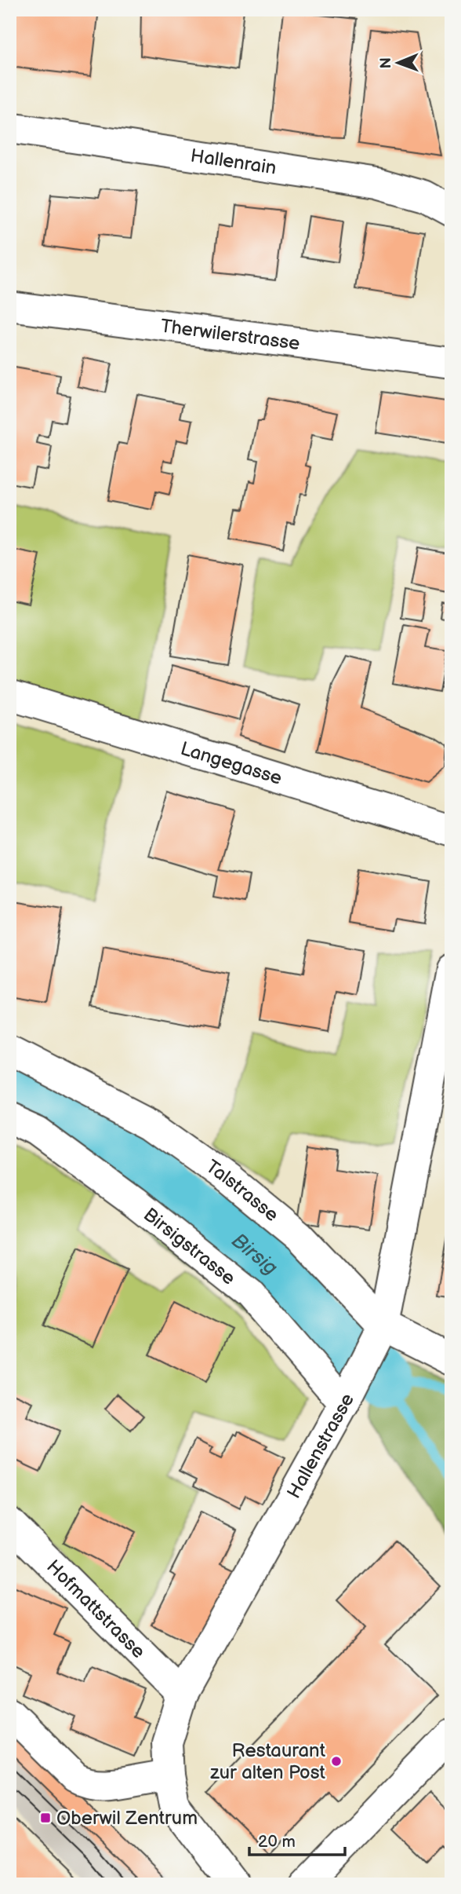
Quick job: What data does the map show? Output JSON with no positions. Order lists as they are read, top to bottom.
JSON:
{
  "streets": {
    "street": [
      "Hallenrain",
      "Therwilerstrasse",
      "Langegasse",
      "Talstrasse",
      "Birsigstrasse",
      "Hallenstrasse",
      "Hofmattstrasse"
    ]
  },
  "crossings": [
    ["Talstrasse", "Hallenstrasse"],
    ["Birsigstrasse", "Hallenstrasse"],
    ["Hallenstrasse", "Hofmattstrasse"]
  ],
  "water": ["Birsig"],
  "places": {
    "other": ["Restaurant zur alten Post"],
    "transit": ["Oberwil Zentrum"]
  },
  "scale_bar": "20 m",
  "north": "left"
}
